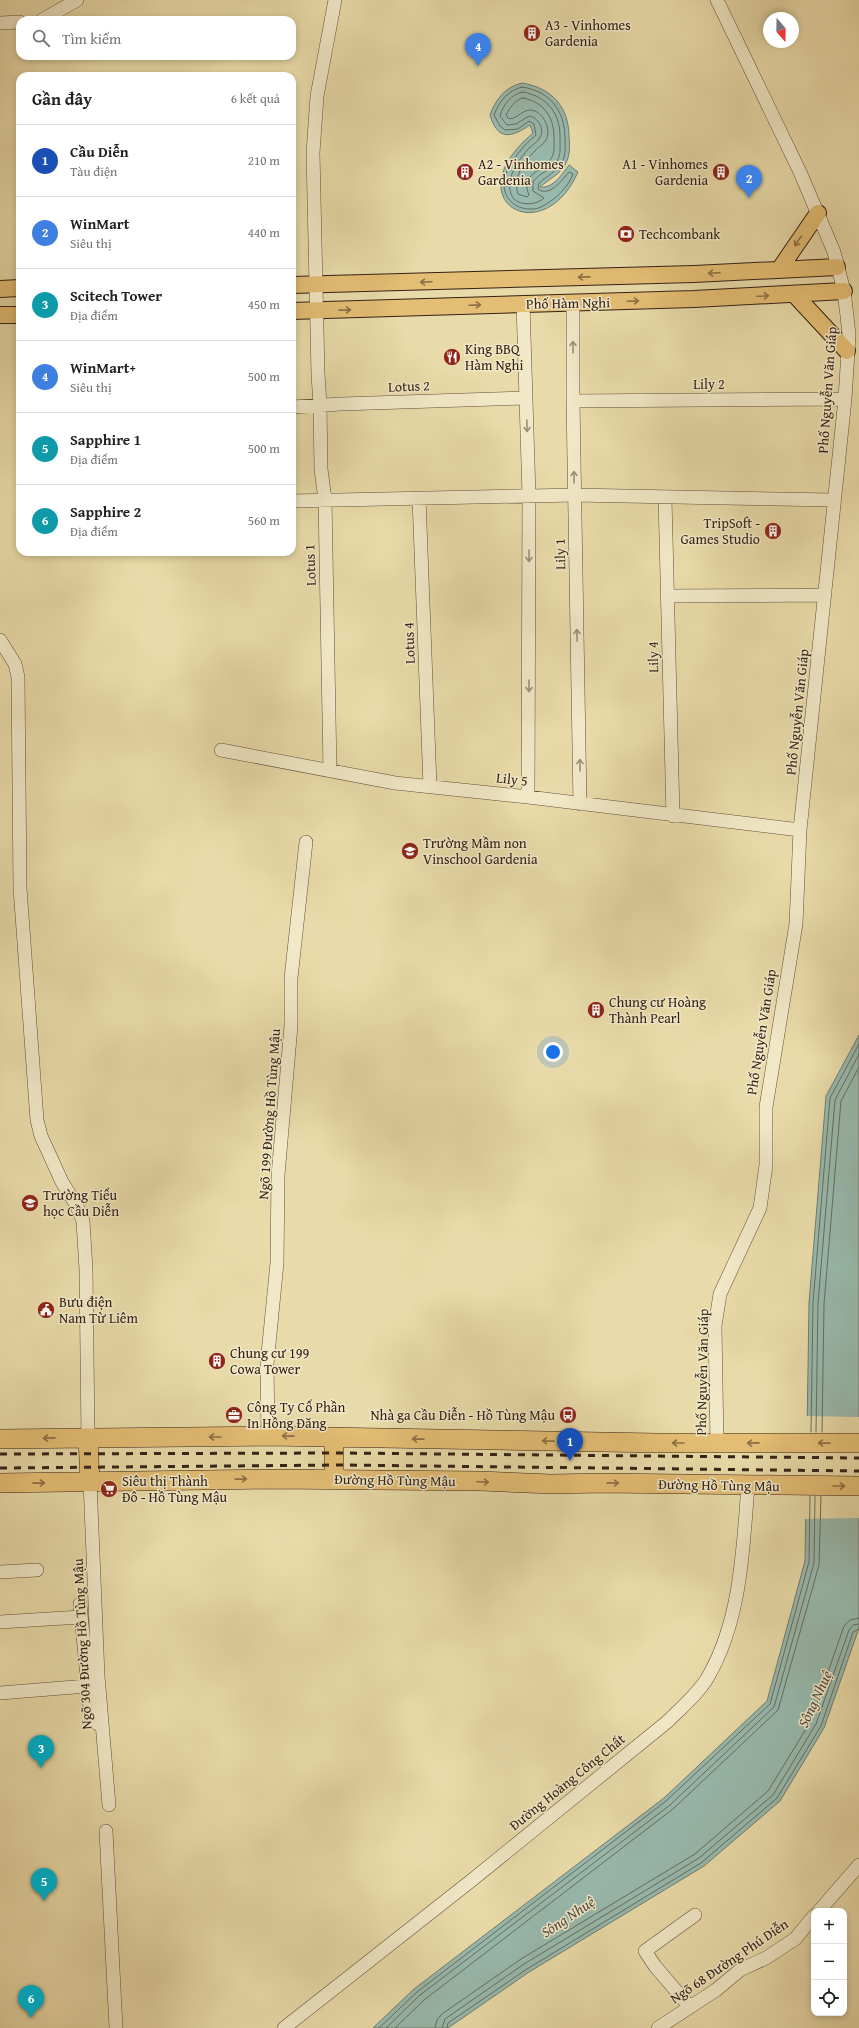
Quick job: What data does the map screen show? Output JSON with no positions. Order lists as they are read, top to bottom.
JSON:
{
  "streets": {
    "highway": ["Đường Hồ Tùng Mậu"],
    "main road": ["Phố Hàm Nghi"],
    "street": [
      "Lily 2",
      "Lotus 2",
      "Phố Nguyễn Văn Giáp",
      "Lily 1",
      "Lotus 1",
      "Lotus 4",
      "Lily 4",
      "Lily 5",
      "Ngõ 199 Đường Hồ Tùng Mậu",
      "Ngõ 304 Đường Hồ Tùng Mậu",
      "Đường Hoàng Công Chất",
      "Ngõ 68 Đường Phú Diễn"
    ]
  },
  "crossings": [
    ["Phố Hàm Nghi", "Phố Nguyễn Văn Giáp"],
    ["Phố Hàm Nghi", "Lily 1"],
    ["Phố Hàm Nghi", "Lotus 1"],
    ["Lily 2", "Phố Nguyễn Văn Giáp"],
    ["Lily 2", "Lily 1"],
    ["Lotus 2", "Lotus 1"],
    ["Phố Nguyễn Văn Giáp", "Lily 5"],
    ["Lily 1", "Lily 5"],
    ["Lotus 1", "Lily 5"],
    ["Lotus 4", "Lily 5"],
    ["Lily 4", "Lily 5"],
    ["Đường Hồ Tùng Mậu", "Ngõ 304 Đường Hồ Tùng Mậu"],
    ["Đường Hồ Tùng Mậu", "Đường Hoàng Công Chất"]
  ],
  "water": ["Sông Nhuệ"],
  "places": {
    "building": [
      "A3 - Vinhomes Gardenia",
      "A2 - Vinhomes Gardenia",
      "A1 - Vinhomes Gardenia",
      "TripSoft - Games Studio",
      "Chung cư Hoàng Thành Pearl",
      "Chung cư 199 Cowa Tower"
    ],
    "bank": ["Techcombank"],
    "restaurant": ["King BBQ Hàm Nghi"],
    "school or university": ["Trường Mầm non Vinschool Gardenia", "Trường Tiểu học Cầu Diễn"],
    "public building": ["Bưu điện Nam Từ Liêm"],
    "office": ["Công Ty Cổ Phần In Hồng Đăng"],
    "bus stop": ["Nhà ga Cầu Diễn - Hồ Tùng Mậu"],
    "supermarket": ["Siêu thị Thành Đô - Hồ Tùng Mậu"]
  },
  "north": "bottom",
  "page": {
    "search": "Tìm kiếm",
    "pins": [
      "4",
      "2",
      "1",
      "3",
      "5",
      "6"
    ],
    "heading": ["Gần đây", "6 kết quả"],
    "list": [
      {
        "mark": "1",
        "name": "Cầu Diễn",
        "note": "Tàu điện",
        "value": "210 m"
      },
      {
        "mark": "2",
        "name": "WinMart",
        "note": "Siêu thị",
        "value": "440 m"
      },
      {
        "mark": "3",
        "name": "Scitech Tower",
        "note": "Địa điểm",
        "value": "450 m"
      },
      {
        "mark": "4",
        "name": "WinMart+",
        "note": "Siêu thị",
        "value": "500 m"
      },
      {
        "mark": "5",
        "name": "Sapphire 1",
        "note": "Địa điểm",
        "value": "500 m"
      },
      {
        "mark": "6",
        "name": "Sapphire 2",
        "note": "Địa điểm",
        "value": "560 m"
      }
    ],
    "map_buttons": ["+", "−"]
  }
}
